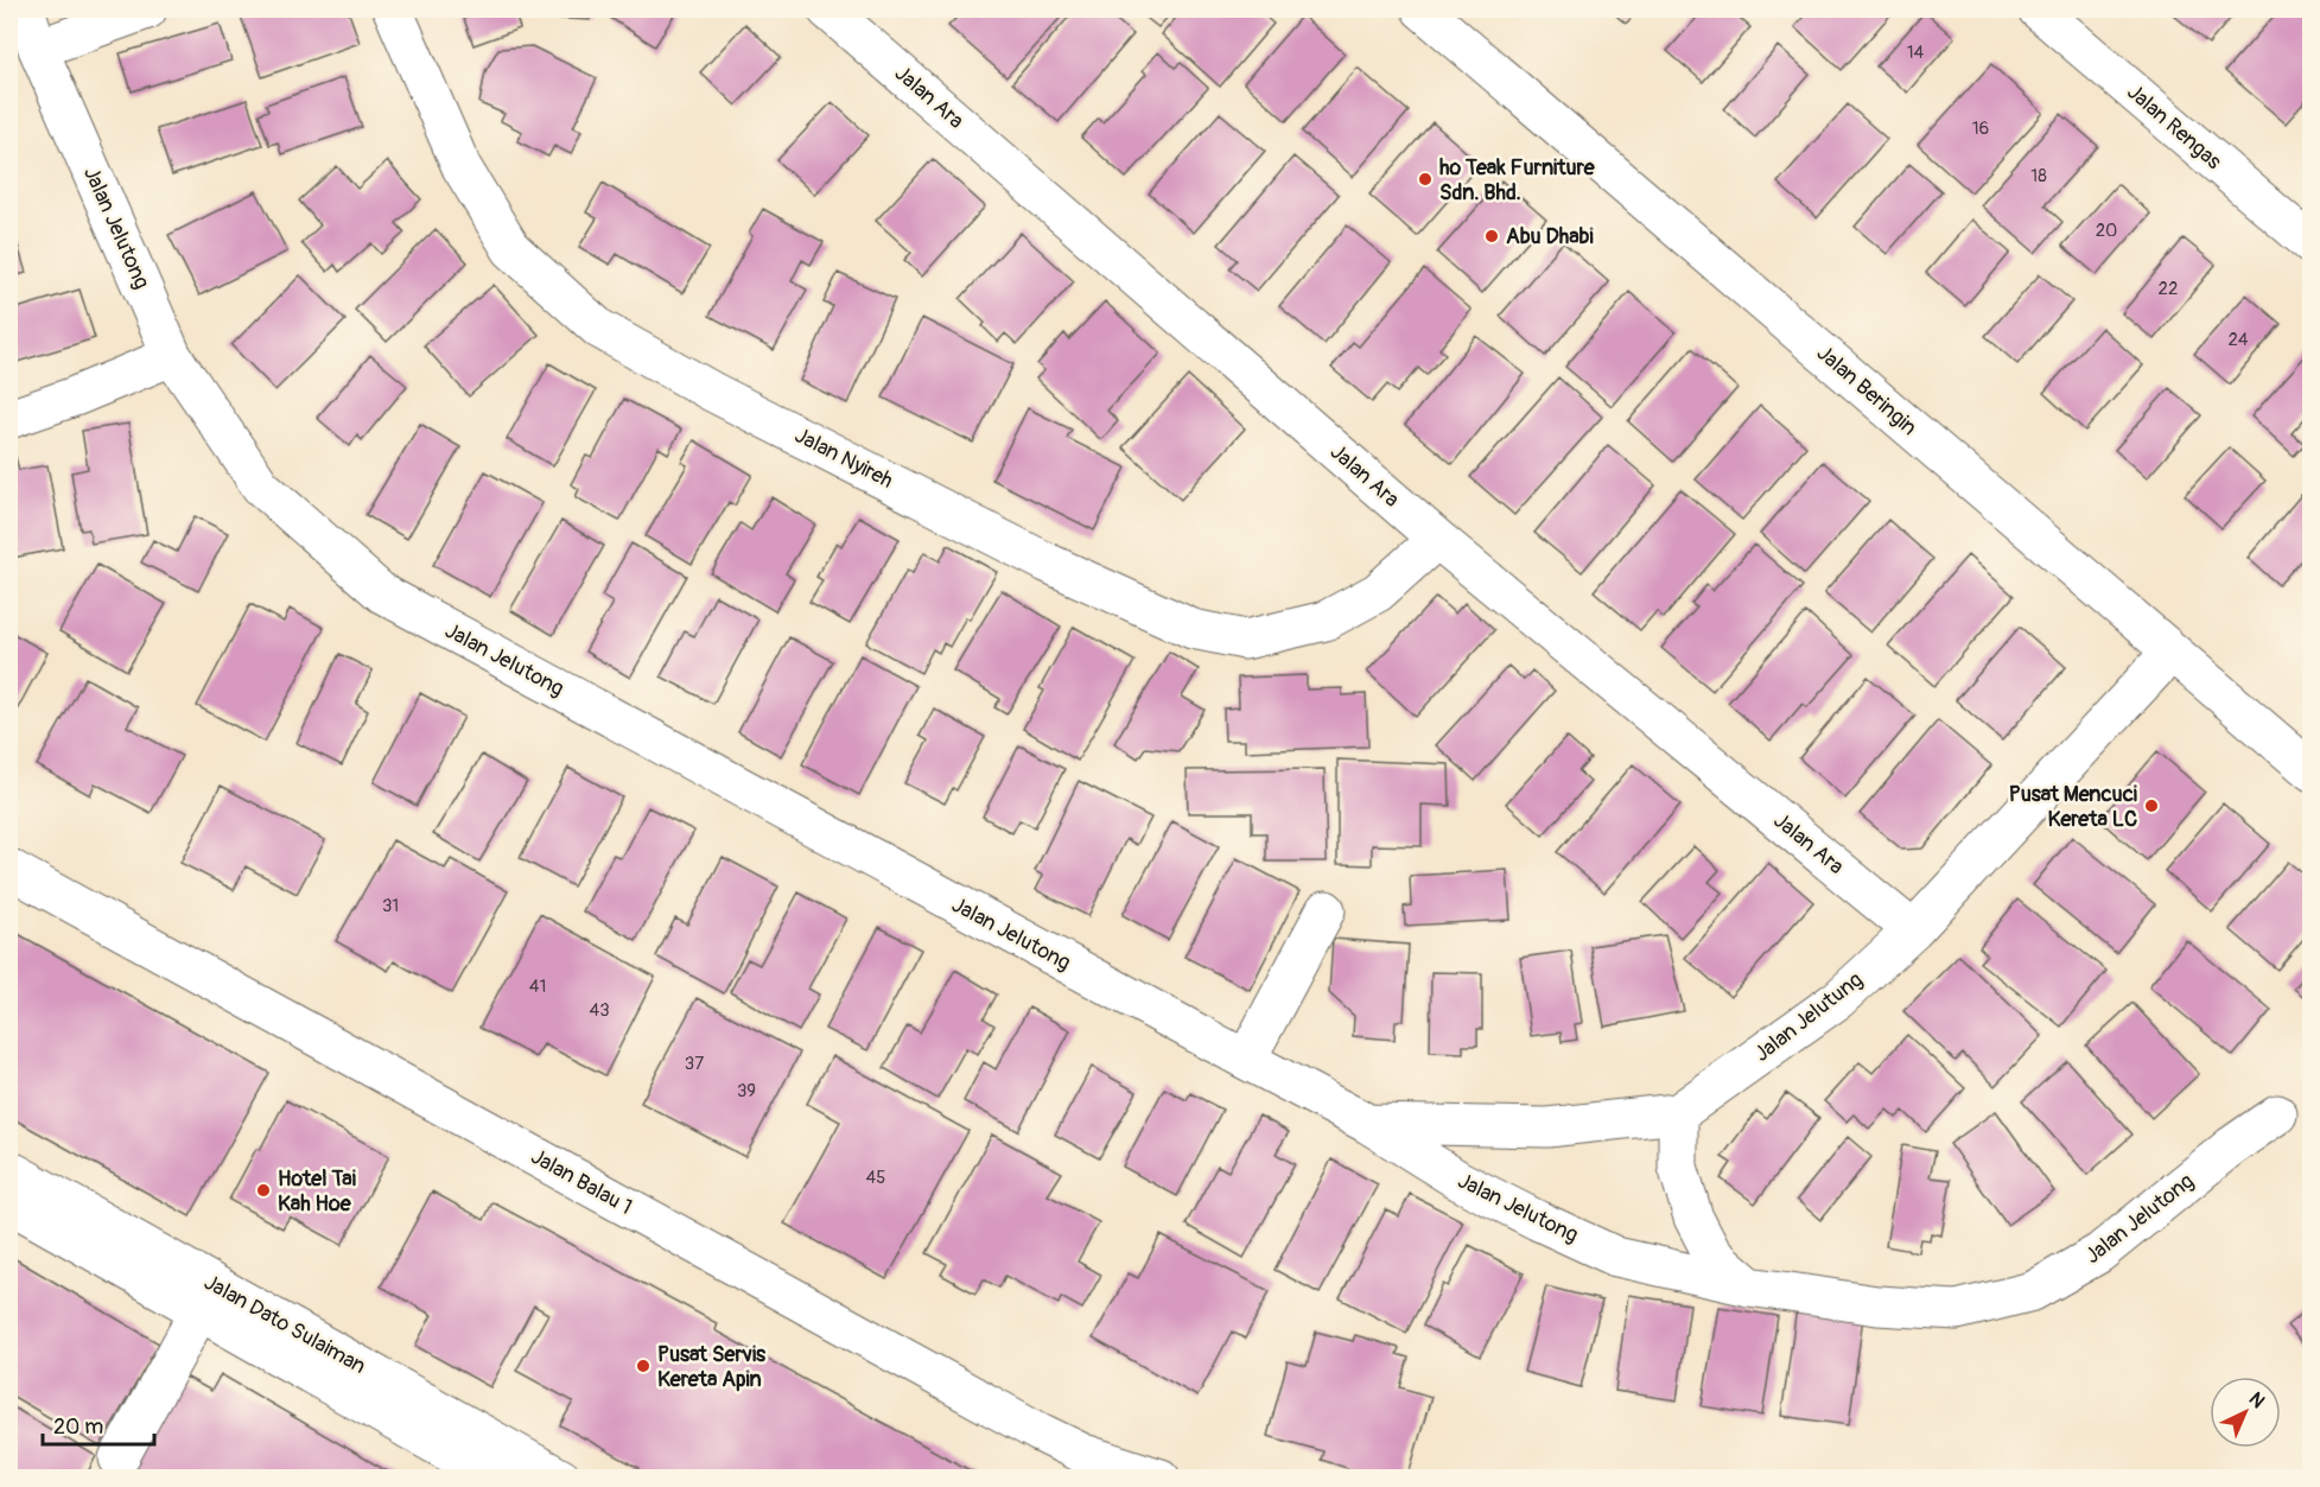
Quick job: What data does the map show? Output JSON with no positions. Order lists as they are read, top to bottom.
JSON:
{
  "streets": {
    "street": [
      "Jalan Ara",
      "Jalan Rengas",
      "Jalan Jelutong",
      "Jalan Beringin",
      "Jalan Nyireh",
      "Jalan Jelutung",
      "Jalan Balau 1",
      "Jalan Dato Sulaiman"
    ]
  },
  "crossings": [
    ["Jalan Ara", "Jalan Nyireh"],
    ["Jalan Ara", "Jalan Jelutung"],
    ["Jalan Jelutong", "Jalan Jelutung"],
    ["Jalan Beringin", "Jalan Jelutung"]
  ],
  "places": [
    "ho Teak Furniture Sdn. Bhd.",
    "Abu Dhabi",
    "Pusat Mencuci Kereta LC",
    "Hotel Tai Kah Hoe",
    "Pusat Servis Kereta Apin"
  ],
  "house_numbers": [
    "14",
    "16",
    "18",
    "20",
    "22",
    "24",
    "31",
    "41",
    "43",
    "37",
    "39",
    "45"
  ],
  "scale_bar": "20 m",
  "north": "top right"
}
